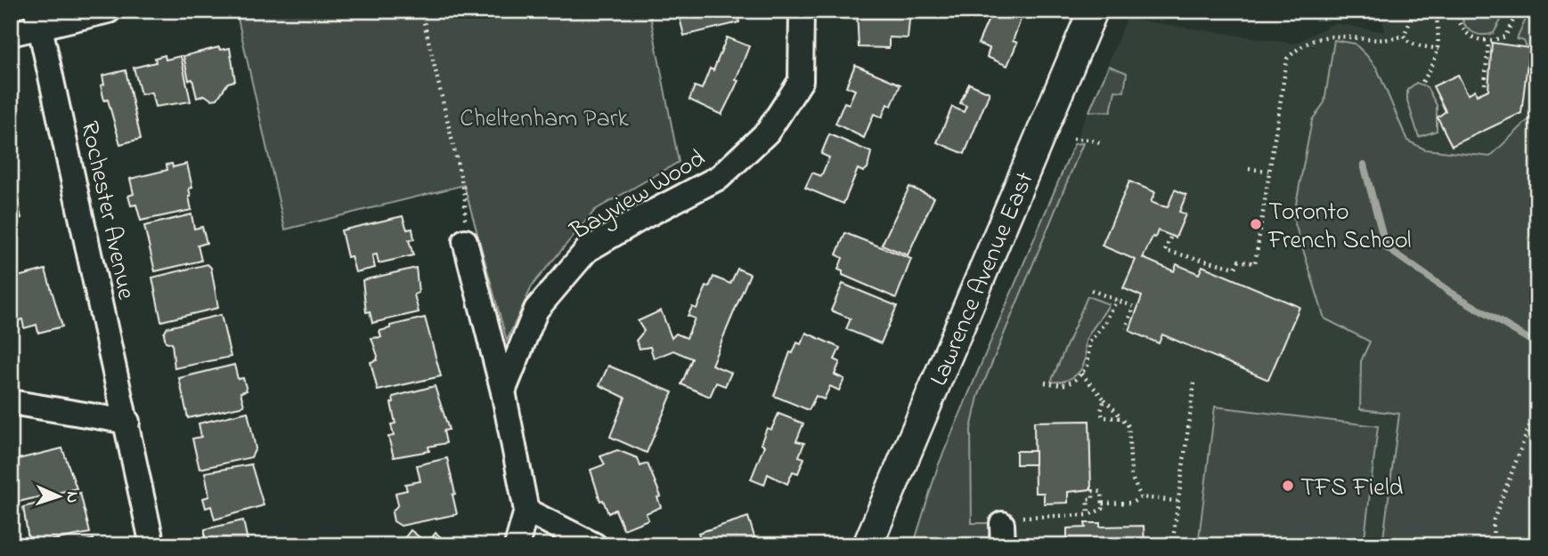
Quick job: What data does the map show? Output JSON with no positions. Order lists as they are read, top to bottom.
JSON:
{
  "streets": {
    "main road": ["Lawrence Avenue East"],
    "street": ["Bayview Wood", "Rochester Avenue"]
  },
  "parks": ["Cheltenham Park"],
  "places": ["Toronto French School", "TFS Field"],
  "north": "right"
}
